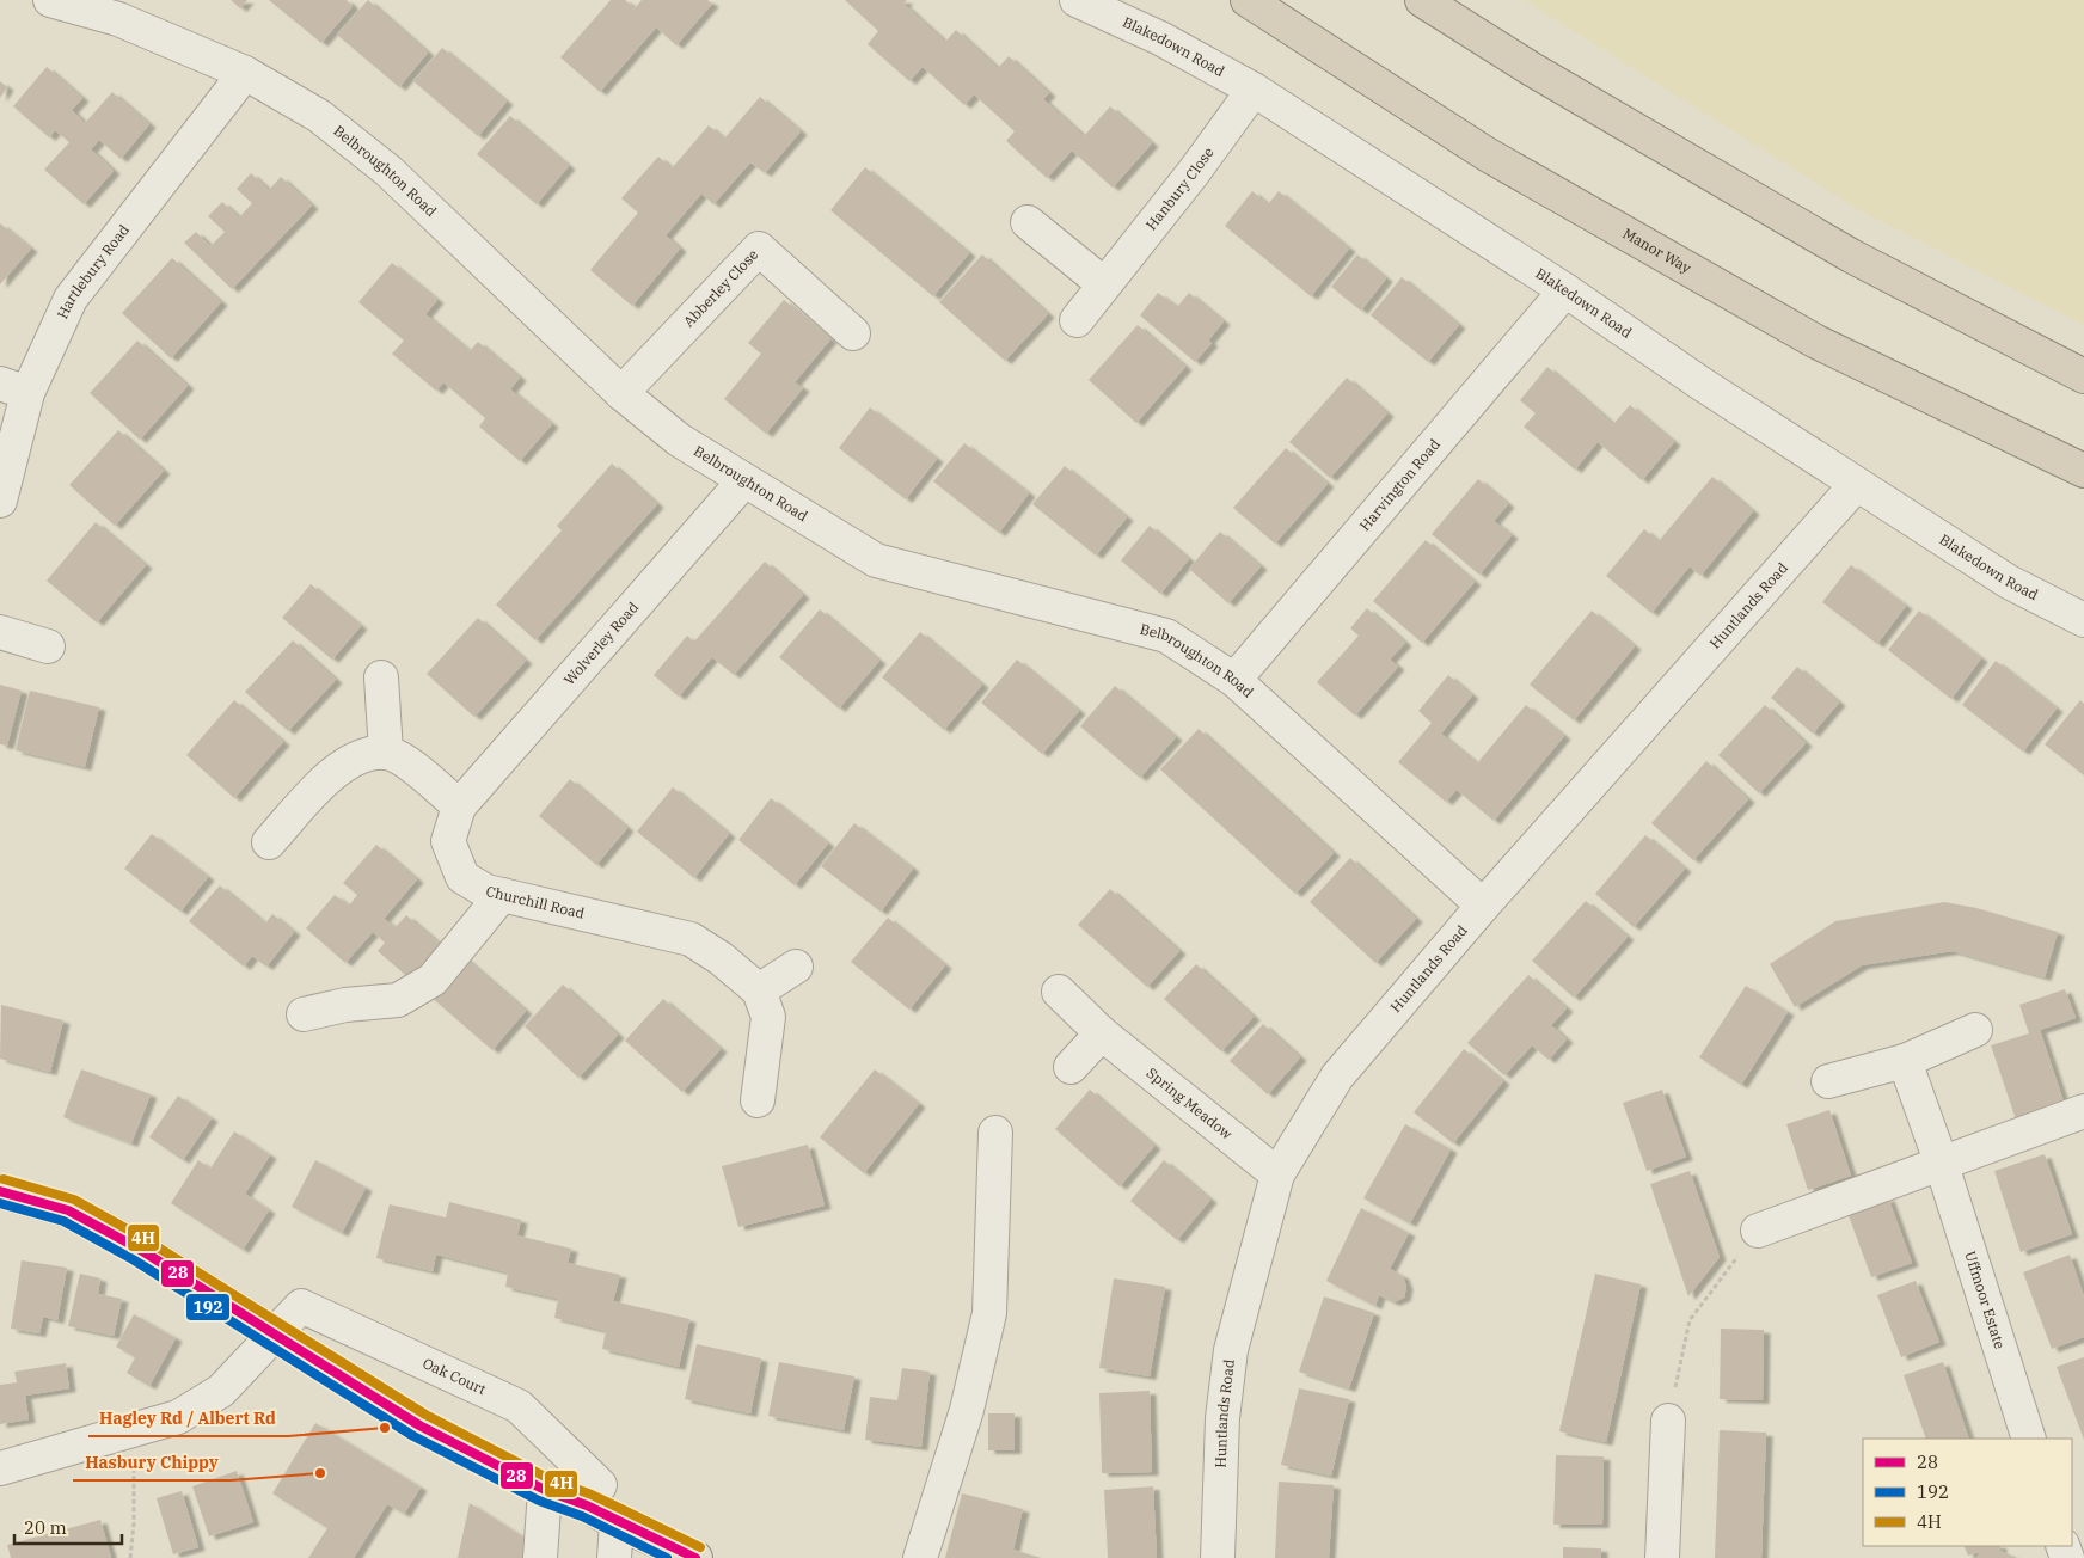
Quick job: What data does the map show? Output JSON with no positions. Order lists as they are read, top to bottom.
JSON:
{
  "streets": {
    "highway": ["Manor Way"],
    "street": [
      "Blakedown Road",
      "Belbroughton Road",
      "Hanbury Close",
      "Hartlebury Road",
      "Abberley Close",
      "Harvington Road",
      "Huntlands Road",
      "Wolverley Road",
      "Churchill Road",
      "Spring Meadow",
      "Uffmoor Estate",
      "Oak Court"
    ]
  },
  "crossings": [
    ["Blakedown Road", "Hanbury Close"],
    ["Blakedown Road", "Harvington Road"],
    ["Blakedown Road", "Huntlands Road"],
    ["Belbroughton Road", "Hartlebury Road"],
    ["Belbroughton Road", "Abberley Close"],
    ["Belbroughton Road", "Harvington Road"],
    ["Belbroughton Road", "Huntlands Road"],
    ["Belbroughton Road", "Wolverley Road"],
    ["Huntlands Road", "Spring Meadow"],
    ["Wolverley Road", "Churchill Road"]
  ],
  "places": ["Hagley Rd / Albert Rd", "Hasbury Chippy"],
  "lines": ["transit line 4H", "transit line 28", "transit line 192"],
  "legend": ["28", "192", "4H"],
  "scale_bar": "20 m"
}
